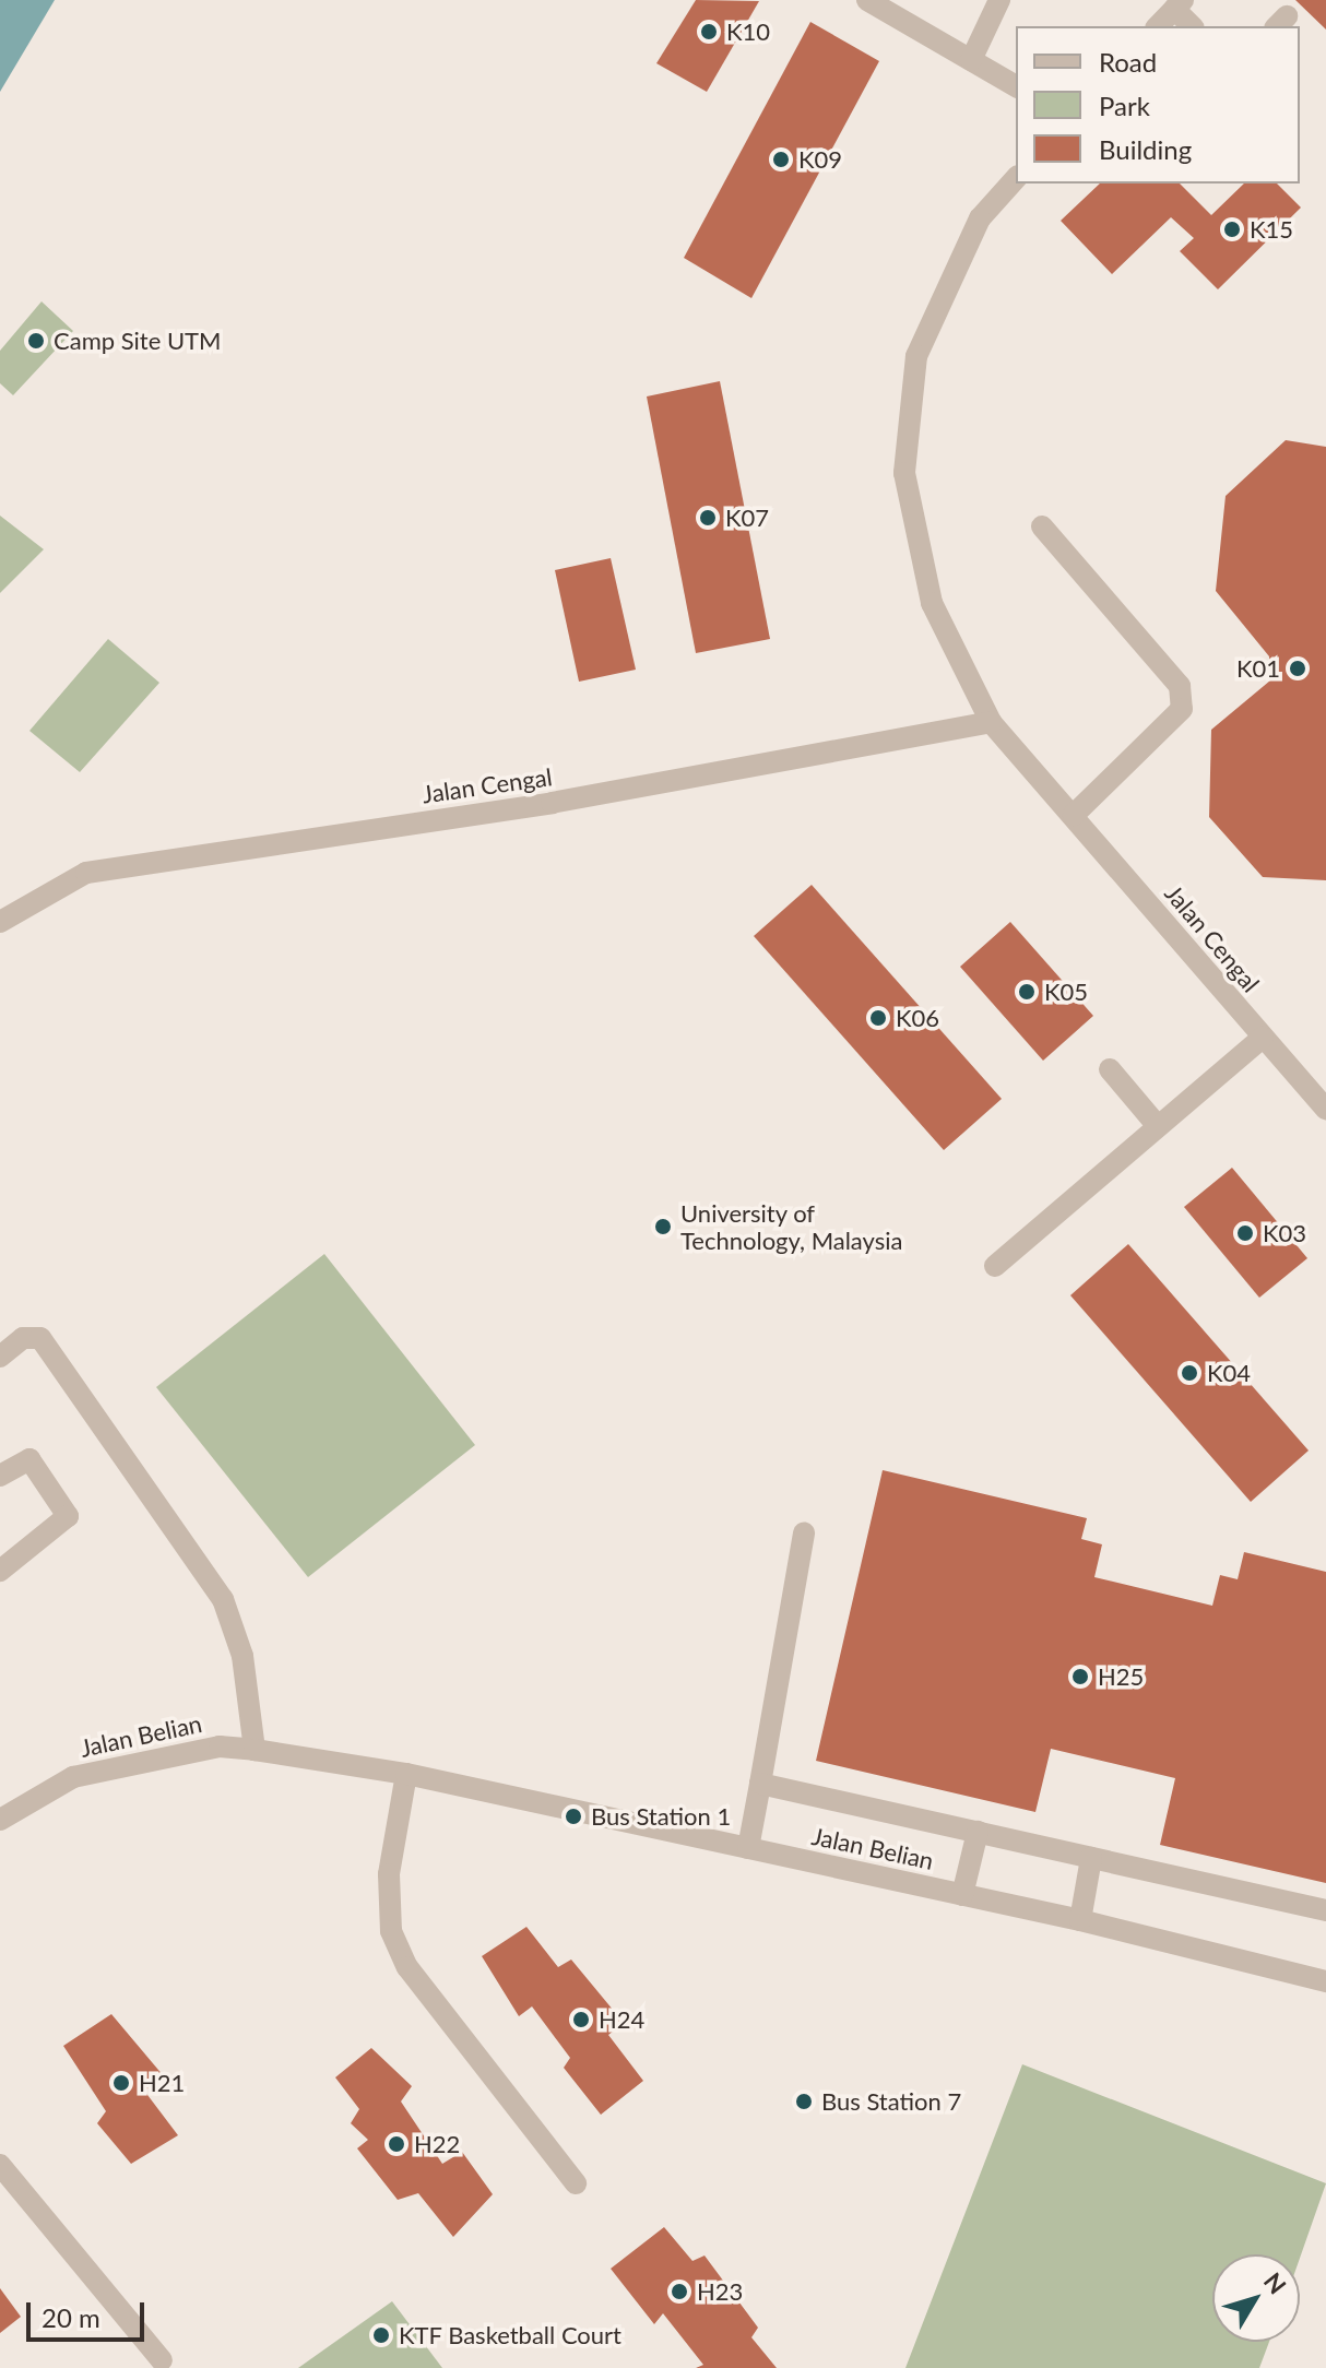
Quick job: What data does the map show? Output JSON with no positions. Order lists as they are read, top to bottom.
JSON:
{
  "streets": {
    "street": ["Jalan Cengal", "Jalan Belian"]
  },
  "places": [
    "K10",
    "K09",
    "K15",
    "Camp Site UTM",
    "K07",
    "K01",
    "K05",
    "K06",
    "University of Technology, Malaysia",
    "K03",
    "K04",
    "H25",
    "Bus Station 1",
    "H24",
    "H21",
    "Bus Station 7",
    "H22",
    "H23",
    "KTF Basketball Court"
  ],
  "legend": ["Road", "Park", "Building"],
  "scale_bar": "20 m",
  "north": "top right"
}
